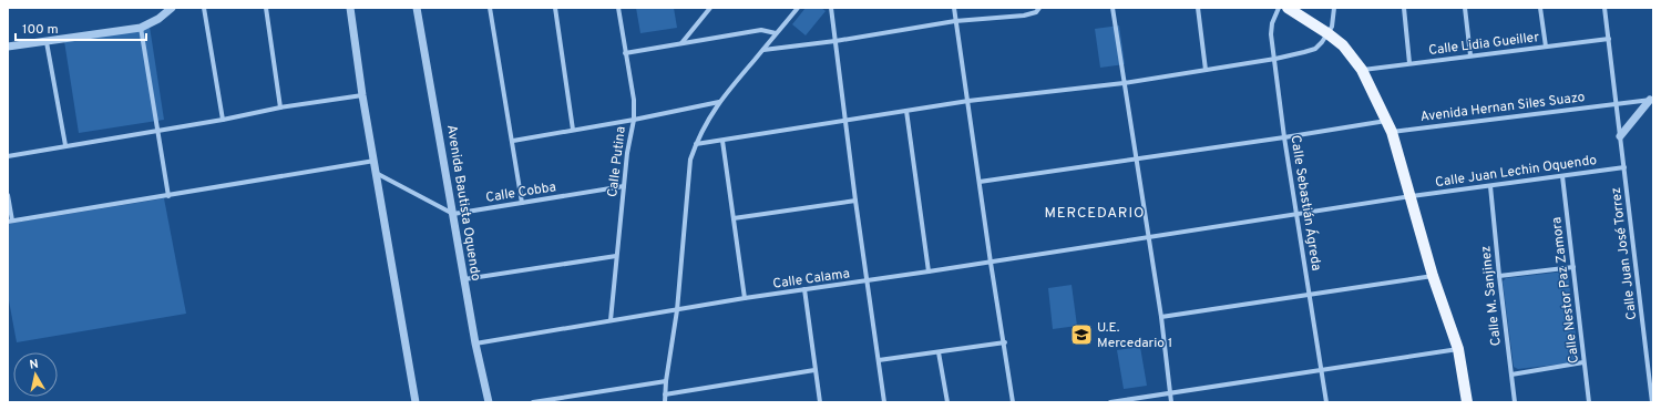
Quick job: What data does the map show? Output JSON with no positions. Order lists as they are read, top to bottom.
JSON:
{
  "streets": {
    "street": [
      "Calle Lidia Gueiller",
      "Avenida Hernan Siles Suazo",
      "Calle Putina",
      "Calle Juan Lechin Oquendo",
      "Calle Cobba",
      "Avenida Bautista Oquendo",
      "Calle Sebastián Ágreda",
      "Calle Juan José Torrez",
      "Calle Calama",
      "Calle Nestor Paz Zamora",
      "Calle M. Sanjinez"
    ]
  },
  "crossings": [
    ["Avenida Hernan Siles Suazo", "Calle Juan José Torrez"],
    ["Calle Putina", "Calle Cobba"],
    ["Calle Putina", "Calle Calama"],
    ["Calle Juan Lechin Oquendo", "Calle Sebastián Ágreda"],
    ["Calle Juan Lechin Oquendo", "Calle Juan José Torrez"],
    ["Calle Juan Lechin Oquendo", "Calle Calama"],
    ["Calle Juan Lechin Oquendo", "Calle Nestor Paz Zamora"],
    ["Calle Juan Lechin Oquendo", "Calle M. Sanjinez"],
    ["Calle Cobba", "Avenida Bautista Oquendo"],
    ["Avenida Bautista Oquendo", "Calle Calama"],
    ["Calle Sebastián Ágreda", "Calle Calama"]
  ],
  "districts": ["MERCEDARIO"],
  "places": {
    "school or university": ["U.E. Mercedario 1"]
  },
  "scale_bar": "100 m",
  "north": "top"
}
